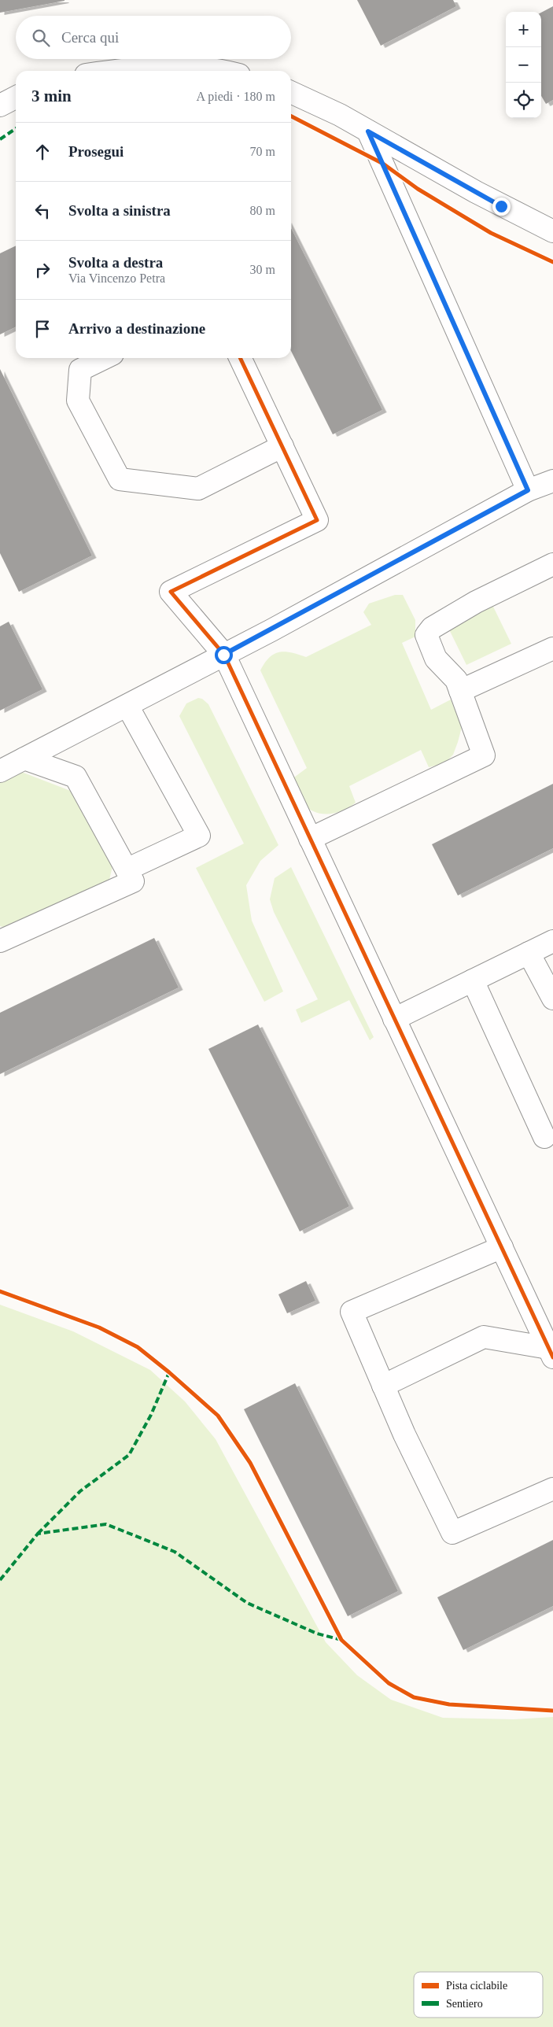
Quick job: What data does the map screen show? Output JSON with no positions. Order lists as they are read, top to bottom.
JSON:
{
  "legend": ["Pista ciclabile", "Sentiero"],
  "page": {
    "map_buttons": ["+", "−"],
    "search": "Cerca qui",
    "heading": ["3 min", "A piedi · 180 m"],
    "list": [
      ["Prosegui", "70 m"],
      ["Svolta a sinistra", "80 m"],
      ["Svolta a destra", "Via Vincenzo Petra", "30 m"],
      "Arrivo a destinazione"
    ]
  }
}
